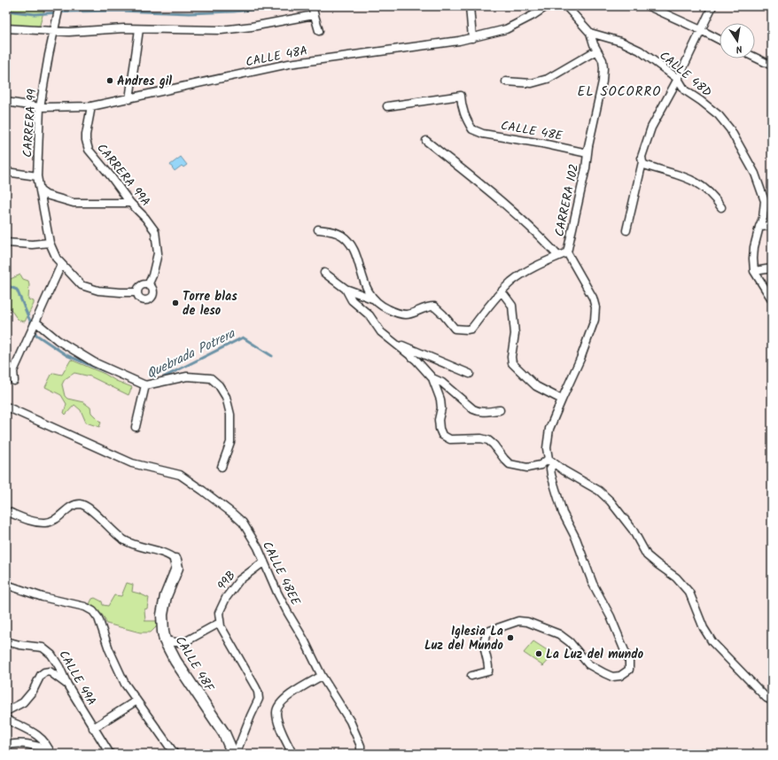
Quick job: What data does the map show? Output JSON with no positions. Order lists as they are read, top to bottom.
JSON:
{
  "streets": {
    "street": [
      "CALLE 48A",
      "CALLE 48D",
      "CARRERA 99",
      "CALLE 48E",
      "CARRERA 99A",
      "CARRERA 102",
      "CALLE 48EE",
      "99B",
      "CALLE 48F",
      "CALLE 49A"
    ]
  },
  "crossings": [
    ["CALLE 48A", "CARRERA 99"],
    ["CALLE 48A", "CARRERA 99A"],
    ["CALLE 48D", "CARRERA 102"],
    ["CARRERA 99", "CARRERA 99A"],
    ["CALLE 48E", "CARRERA 102"],
    ["CALLE 48EE", "99B"]
  ],
  "districts": ["EL SOCORRO"],
  "water": ["Quebrada Potrera"],
  "places": [
    "Andres gil",
    "Torre blas de leso",
    "Iglesia La Luz del Mundo",
    "La Luz del mundo"
  ],
  "north": "bottom"
}
